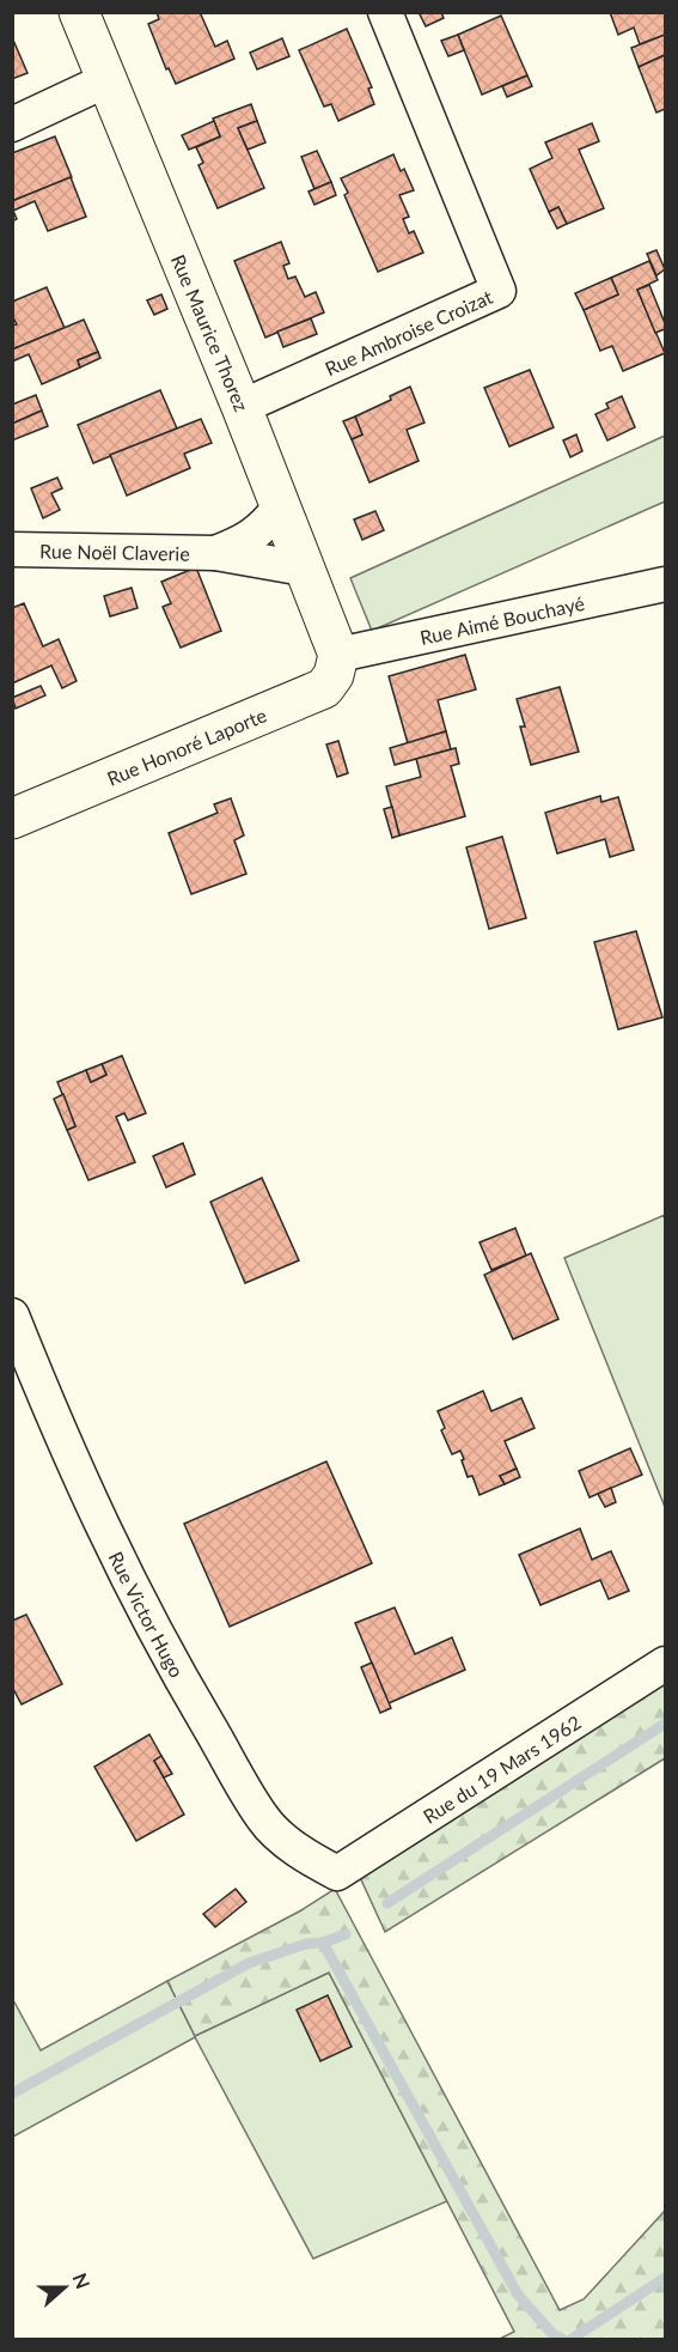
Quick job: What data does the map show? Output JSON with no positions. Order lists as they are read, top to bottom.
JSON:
{
  "streets": {
    "street": [
      "Rue Ambroise Croizat",
      "Rue Maurice Thorez",
      "Rue Noël Claverie",
      "Rue Aimé Bouchayé",
      "Rue Honoré Laporte",
      "Rue Victor Hugo",
      "Rue du 19 Mars 1962"
    ]
  },
  "crossings": [
    ["Rue Ambroise Croizat", "Rue Maurice Thorez"],
    ["Rue Maurice Thorez", "Rue Noël Claverie"],
    ["Rue Maurice Thorez", "Rue Aimé Bouchayé"],
    ["Rue Maurice Thorez", "Rue Honoré Laporte"],
    ["Rue Aimé Bouchayé", "Rue Honoré Laporte"],
    ["Rue Victor Hugo", "Rue du 19 Mars 1962"]
  ],
  "north": "right"
}
